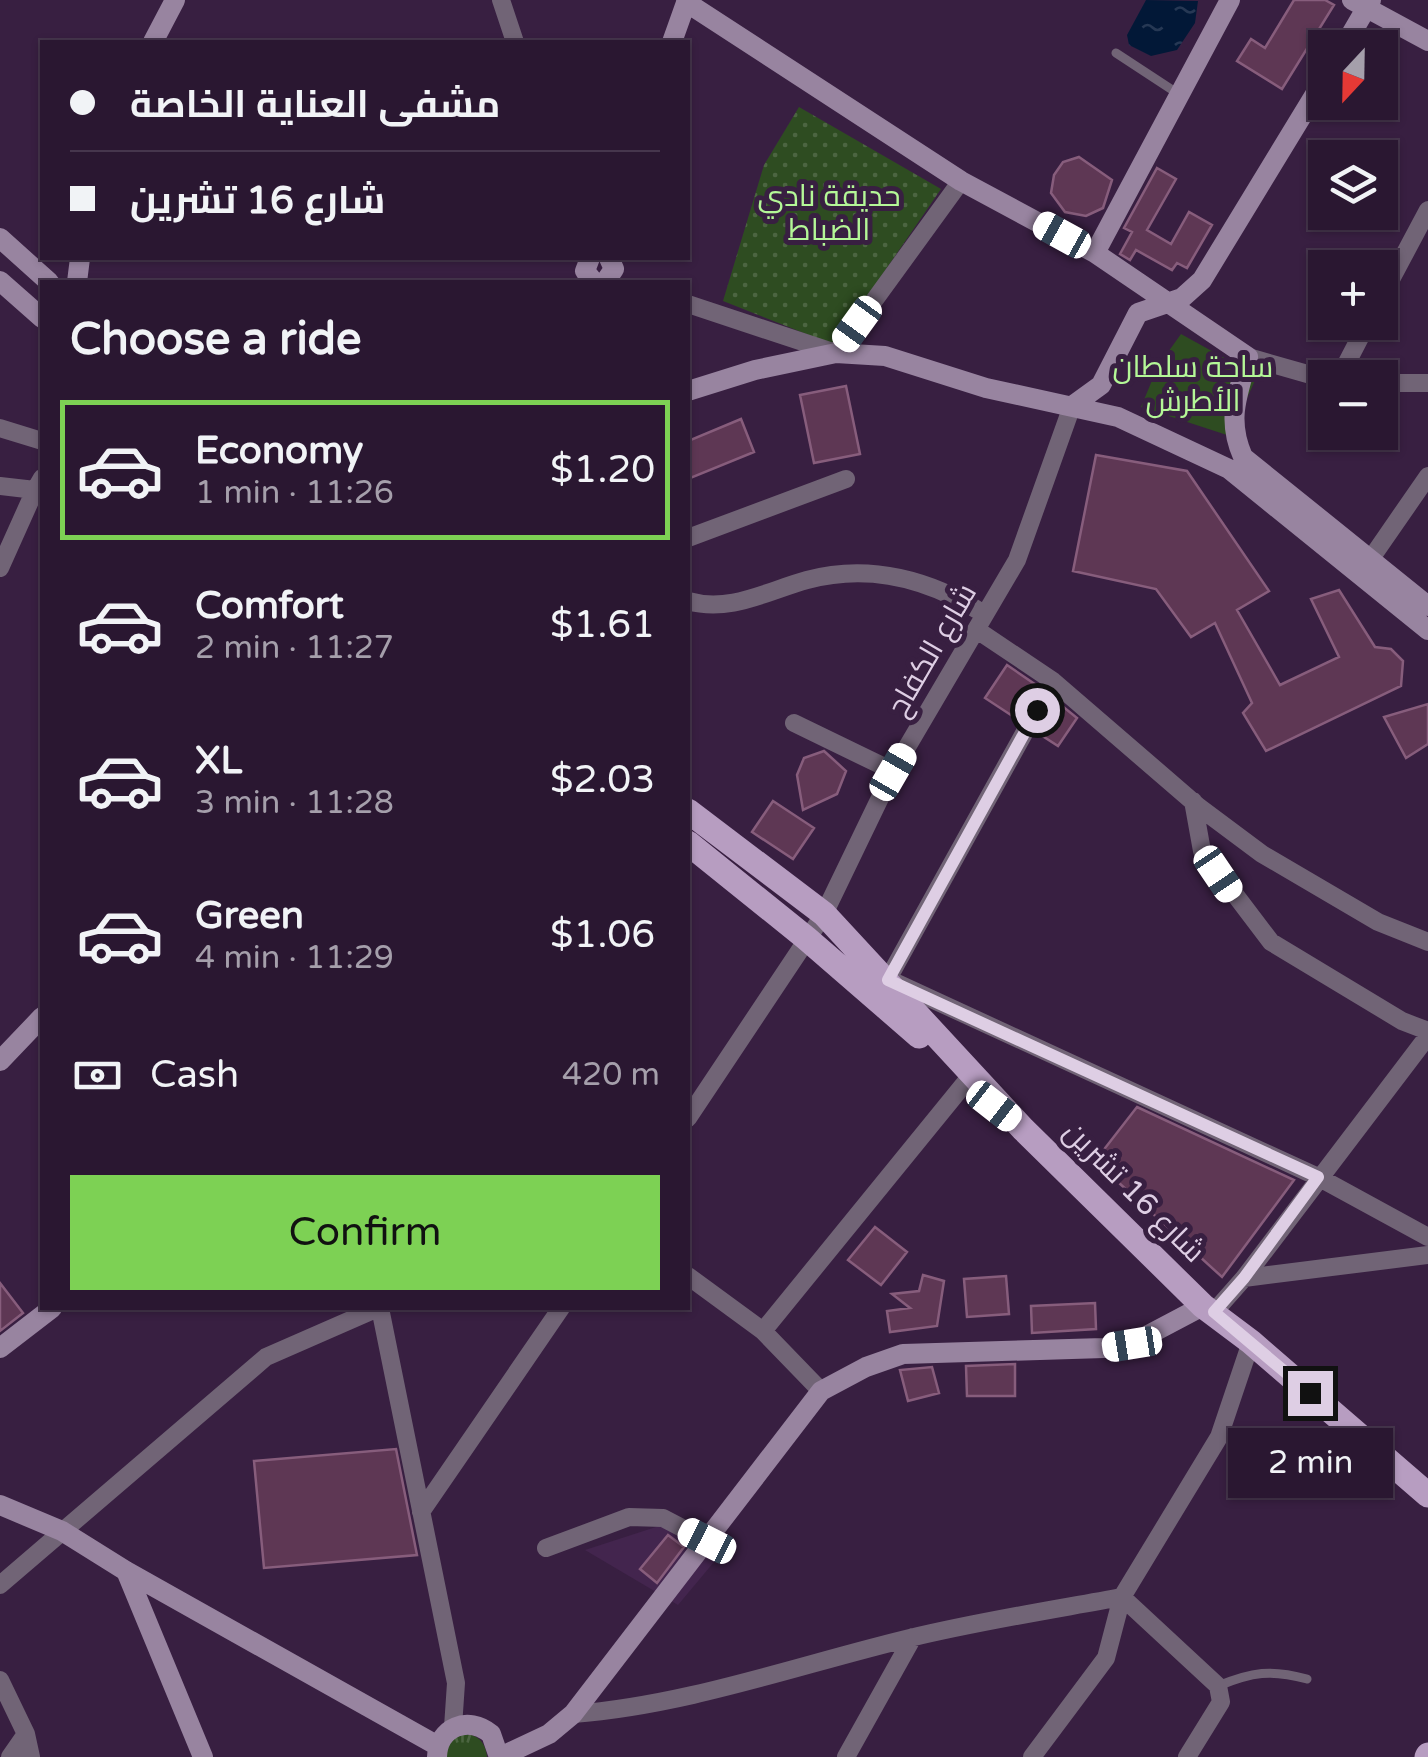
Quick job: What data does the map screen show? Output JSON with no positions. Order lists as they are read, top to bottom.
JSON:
{
  "streets": {
    "main road": ["شارع 16 تشرين"],
    "street": ["شارع الكفاح"]
  },
  "parks": ["حديقة نادي الضباط", "ساحة سلطان الأطرش"],
  "north": "bottom",
  "page": {
    "map_buttons": ["+", "−"],
    "banner": ["مشفى العناية الخاصة", "شارع 16 تشرين"],
    "heading": "Choose a ride",
    "list": [
      {
        "name": "Economy",
        "note": "1 min · 11:26",
        "value": "$1.20"
      },
      {
        "name": "Comfort",
        "note": "2 min · 11:27",
        "value": "$1.61"
      },
      {
        "name": "XL",
        "note": "3 min · 11:28",
        "value": "$2.03"
      },
      {
        "name": "Green",
        "note": "4 min · 11:29",
        "value": "$1.06"
      }
    ],
    "pay": ["Cash", "420 m"],
    "buttons": "Confirm",
    "bubble": "2 min"
  }
}
